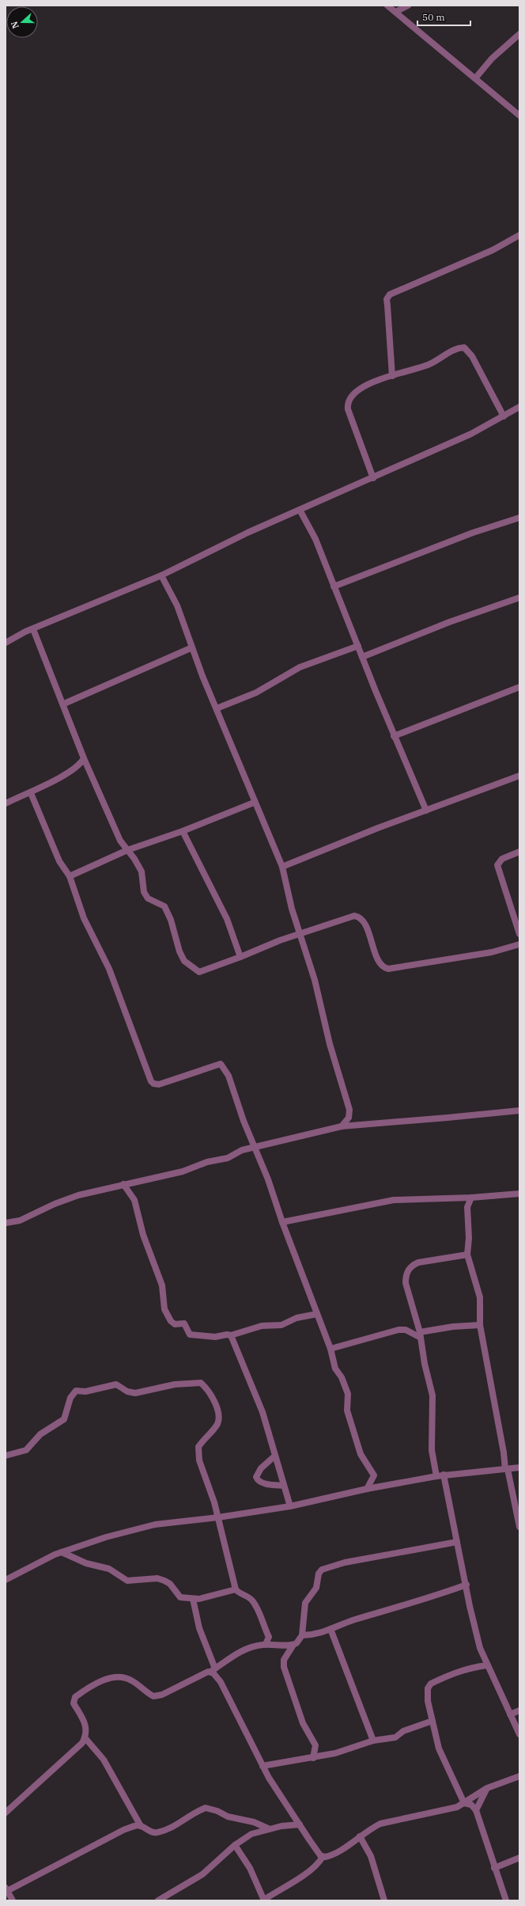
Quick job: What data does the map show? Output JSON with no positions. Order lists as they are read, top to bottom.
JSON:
{
  "scale_bar": "50 m",
  "north": "left"
}
